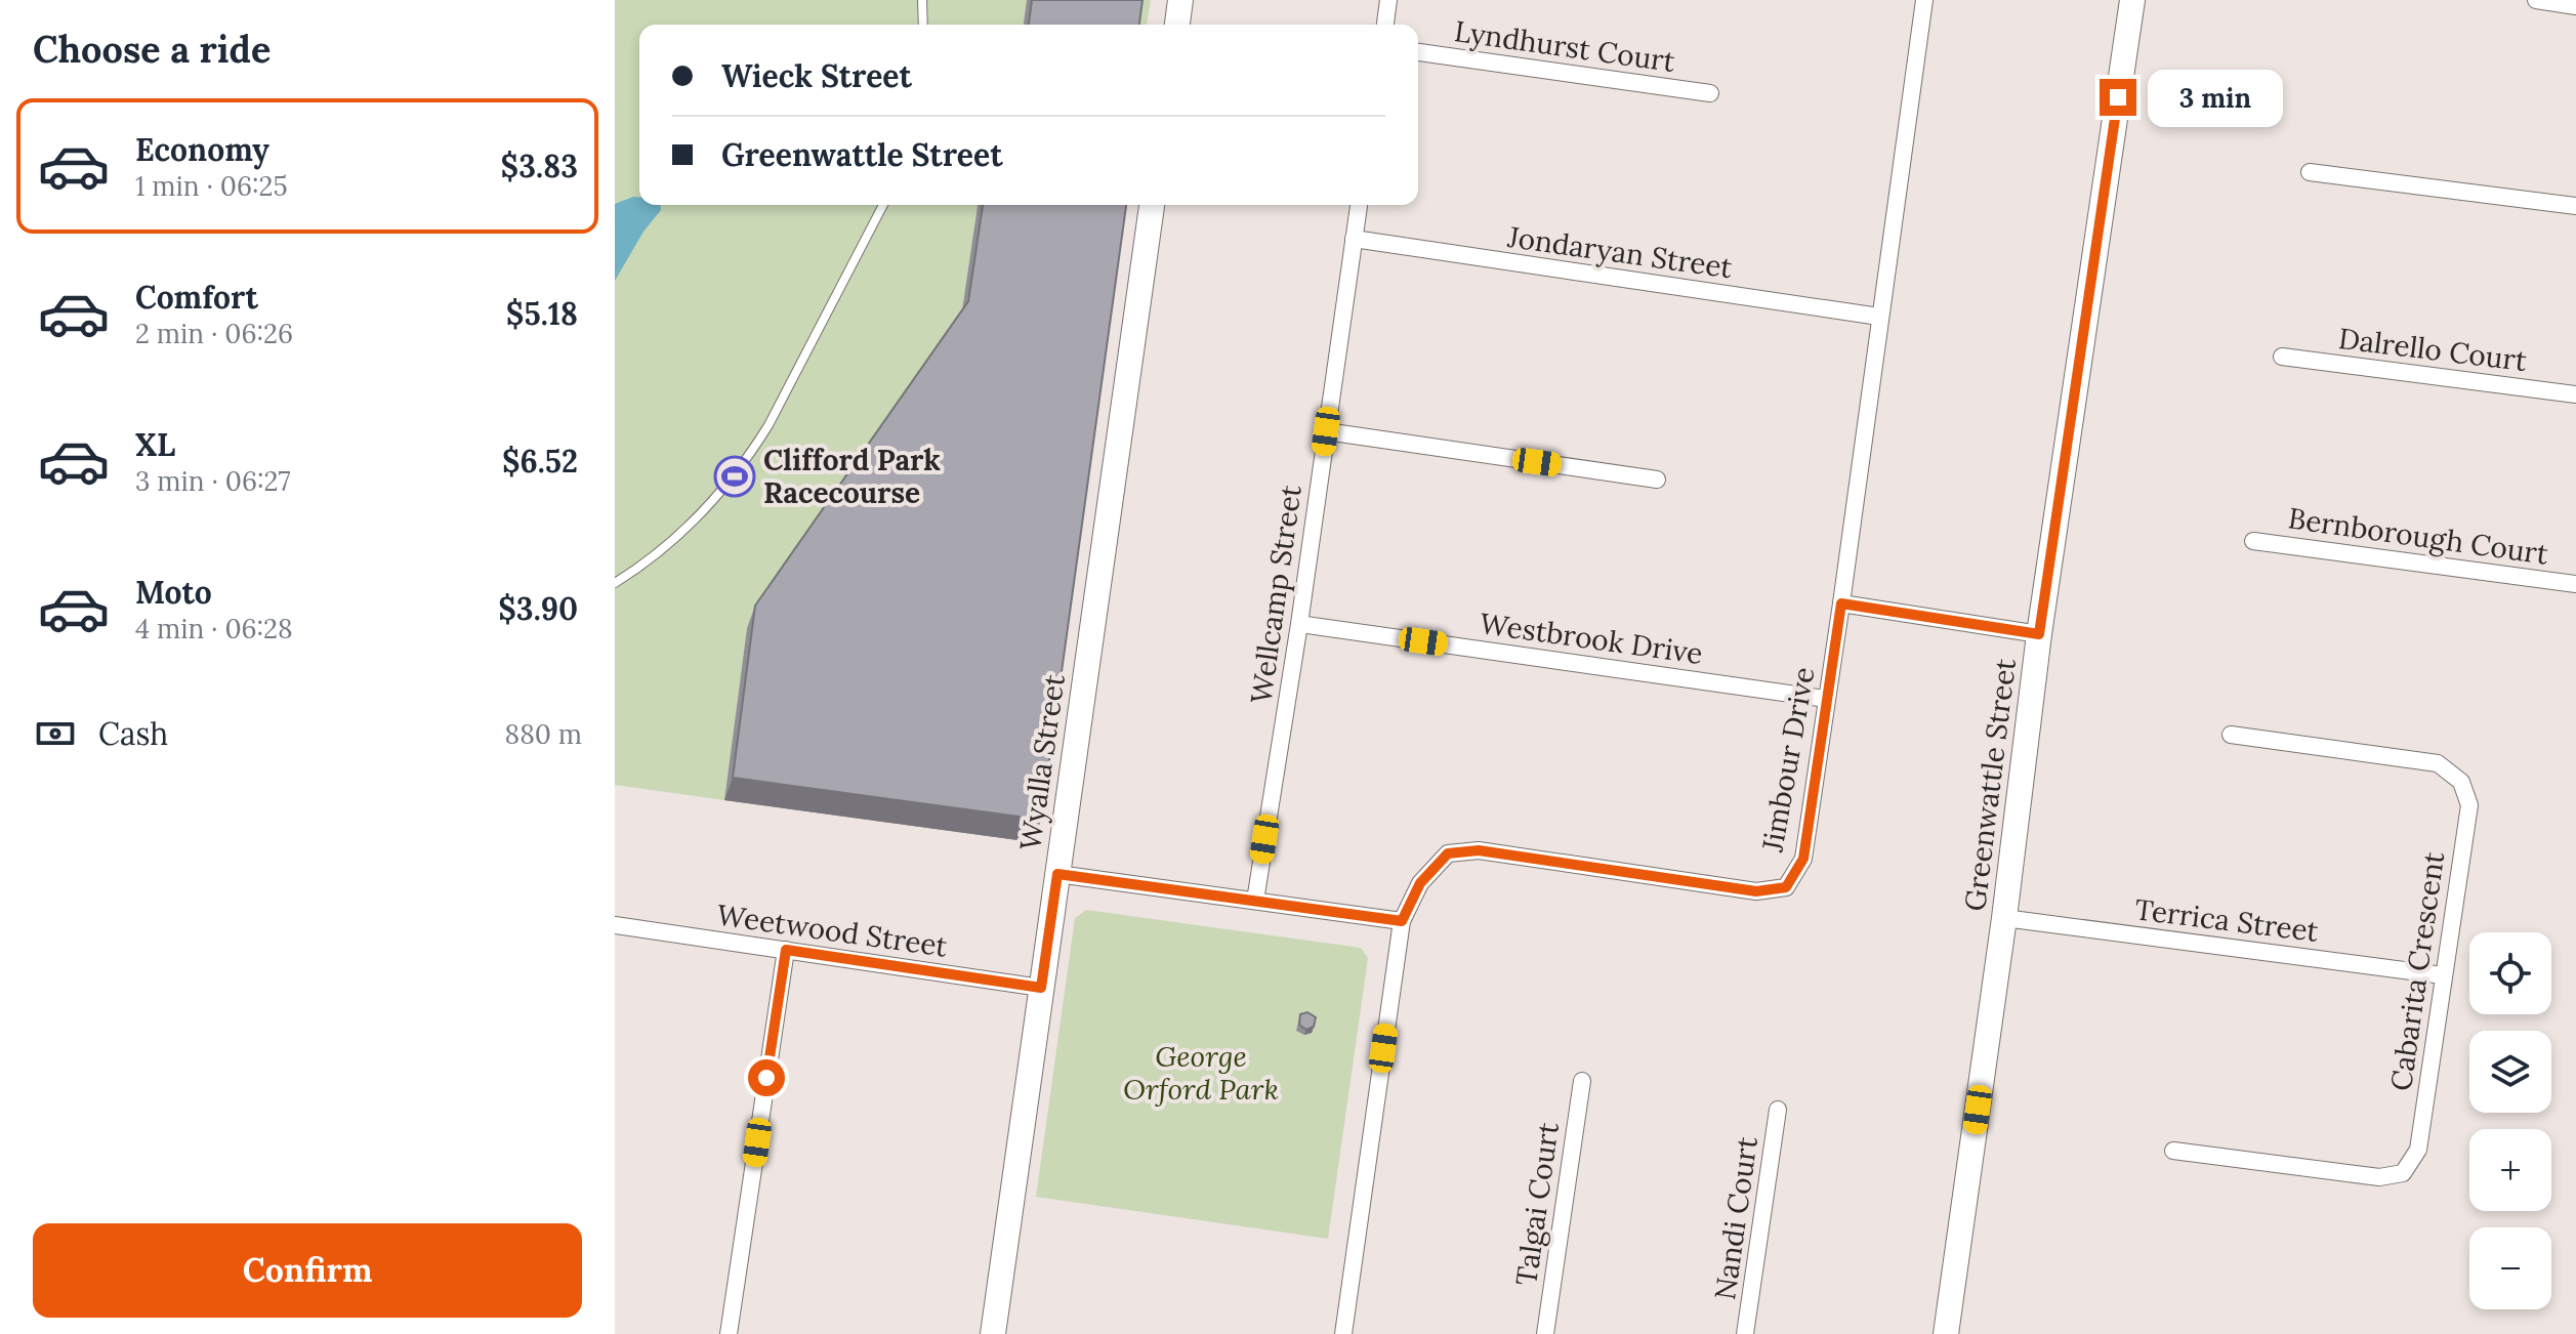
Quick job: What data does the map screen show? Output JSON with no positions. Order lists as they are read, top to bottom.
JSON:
{
  "streets": {
    "street": [
      "Lyndhurst Court",
      "Jondaryan Street",
      "Dalrello Court",
      "Bernborough Court",
      "Wellcamp Street",
      "Westbrook Drive",
      "Jimbour Drive",
      "Wyalla Street",
      "Greenwattle Street",
      "Terrica Street",
      "Weetwood Street",
      "Cabarita Crescent",
      "Talgai Court",
      "Nandi Court"
    ]
  },
  "crossings": [
    ["Jondaryan Street", "Wellcamp Street"],
    ["Jondaryan Street", "Jimbour Drive"],
    ["Wellcamp Street", "Westbrook Drive"],
    ["Westbrook Drive", "Jimbour Drive"],
    ["Wyalla Street", "Weetwood Street"],
    ["Greenwattle Street", "Terrica Street"],
    ["Terrica Street", "Cabarita Crescent"]
  ],
  "parks": ["George Orford Park"],
  "places": {
    "sports": ["Clifford Park Racecourse"]
  },
  "page": {
    "heading": "Choose a ride",
    "banner": ["Wieck Street", "Greenwattle Street"],
    "bubble": "3 min",
    "list": [
      {
        "name": "Economy",
        "note": "1 min · 06:25",
        "value": "$3.83"
      },
      {
        "name": "Comfort",
        "note": "2 min · 06:26",
        "value": "$5.18"
      },
      {
        "name": "XL",
        "note": "3 min · 06:27",
        "value": "$6.52"
      },
      {
        "name": "Moto",
        "note": "4 min · 06:28",
        "value": "$3.90"
      }
    ],
    "pay": ["Cash", "880 m"],
    "map_buttons": ["+", "−"],
    "buttons": "Confirm"
  }
}
